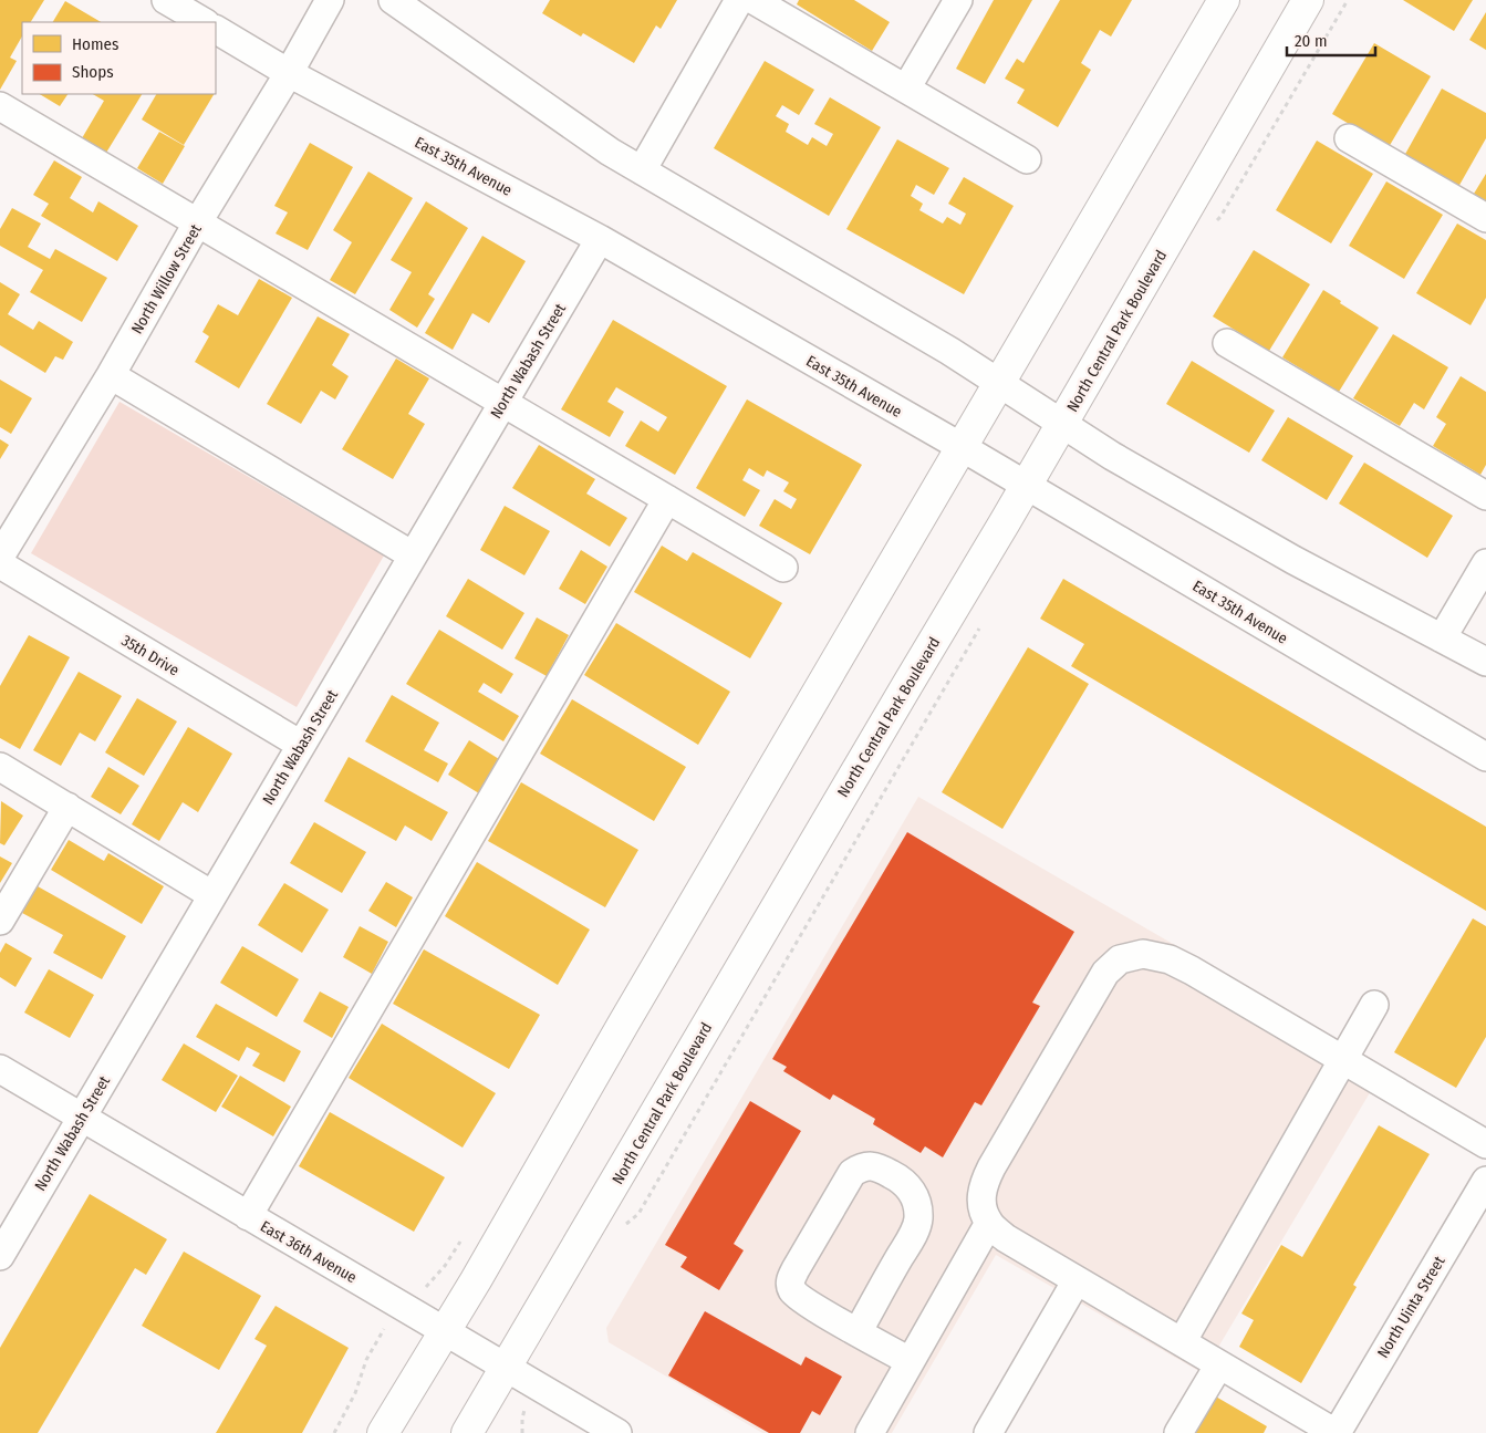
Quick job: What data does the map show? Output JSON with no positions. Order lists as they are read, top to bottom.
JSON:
{
  "streets": {
    "main road": ["North Central Park Boulevard"],
    "street": [
      "East 35th Avenue",
      "North Willow Street",
      "North Wabash Street",
      "35th Drive",
      "East 36th Avenue",
      "North Uinta Street"
    ]
  },
  "crossings": [
    ["East 35th Avenue", "North Willow Street"],
    ["East 35th Avenue", "North Central Park Boulevard"],
    ["East 35th Avenue", "North Wabash Street"],
    ["North Central Park Boulevard", "East 36th Avenue"],
    ["North Wabash Street", "35th Drive"],
    ["North Wabash Street", "East 36th Avenue"]
  ],
  "legend": ["Homes", "Shops"],
  "scale_bar": "20 m"
}
